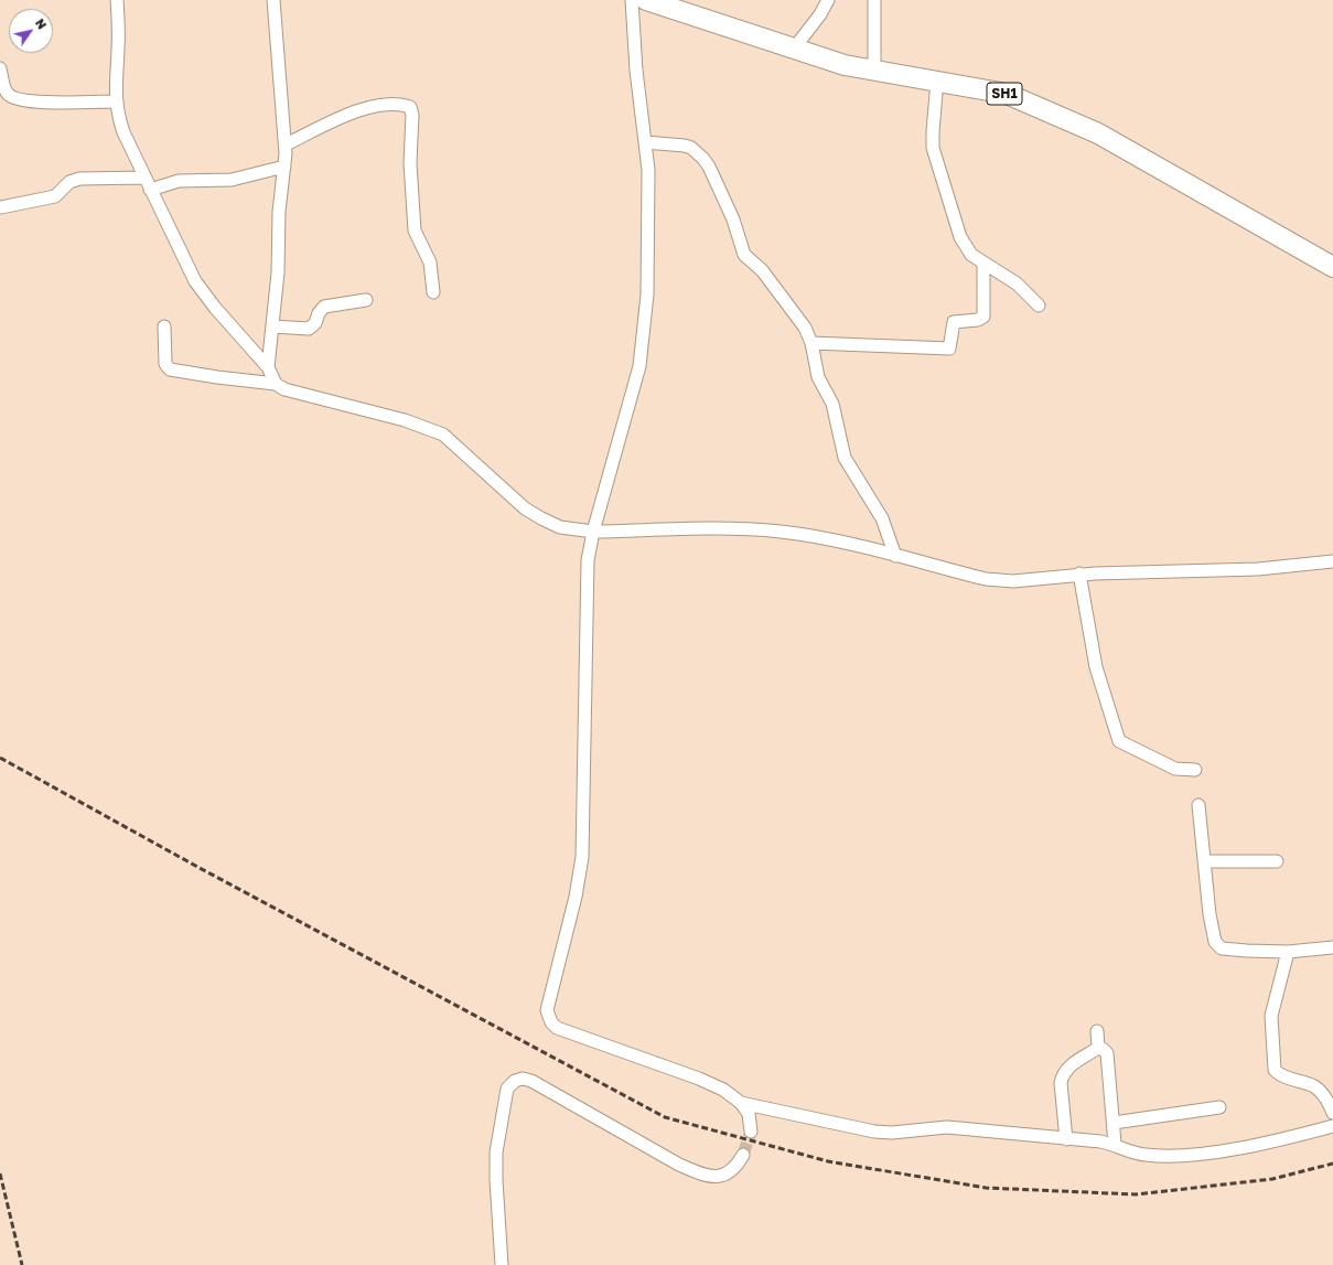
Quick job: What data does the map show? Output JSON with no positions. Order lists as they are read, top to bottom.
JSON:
{
  "streets": {
    "main road": ["SH1"]
  },
  "north": "top right"
}
